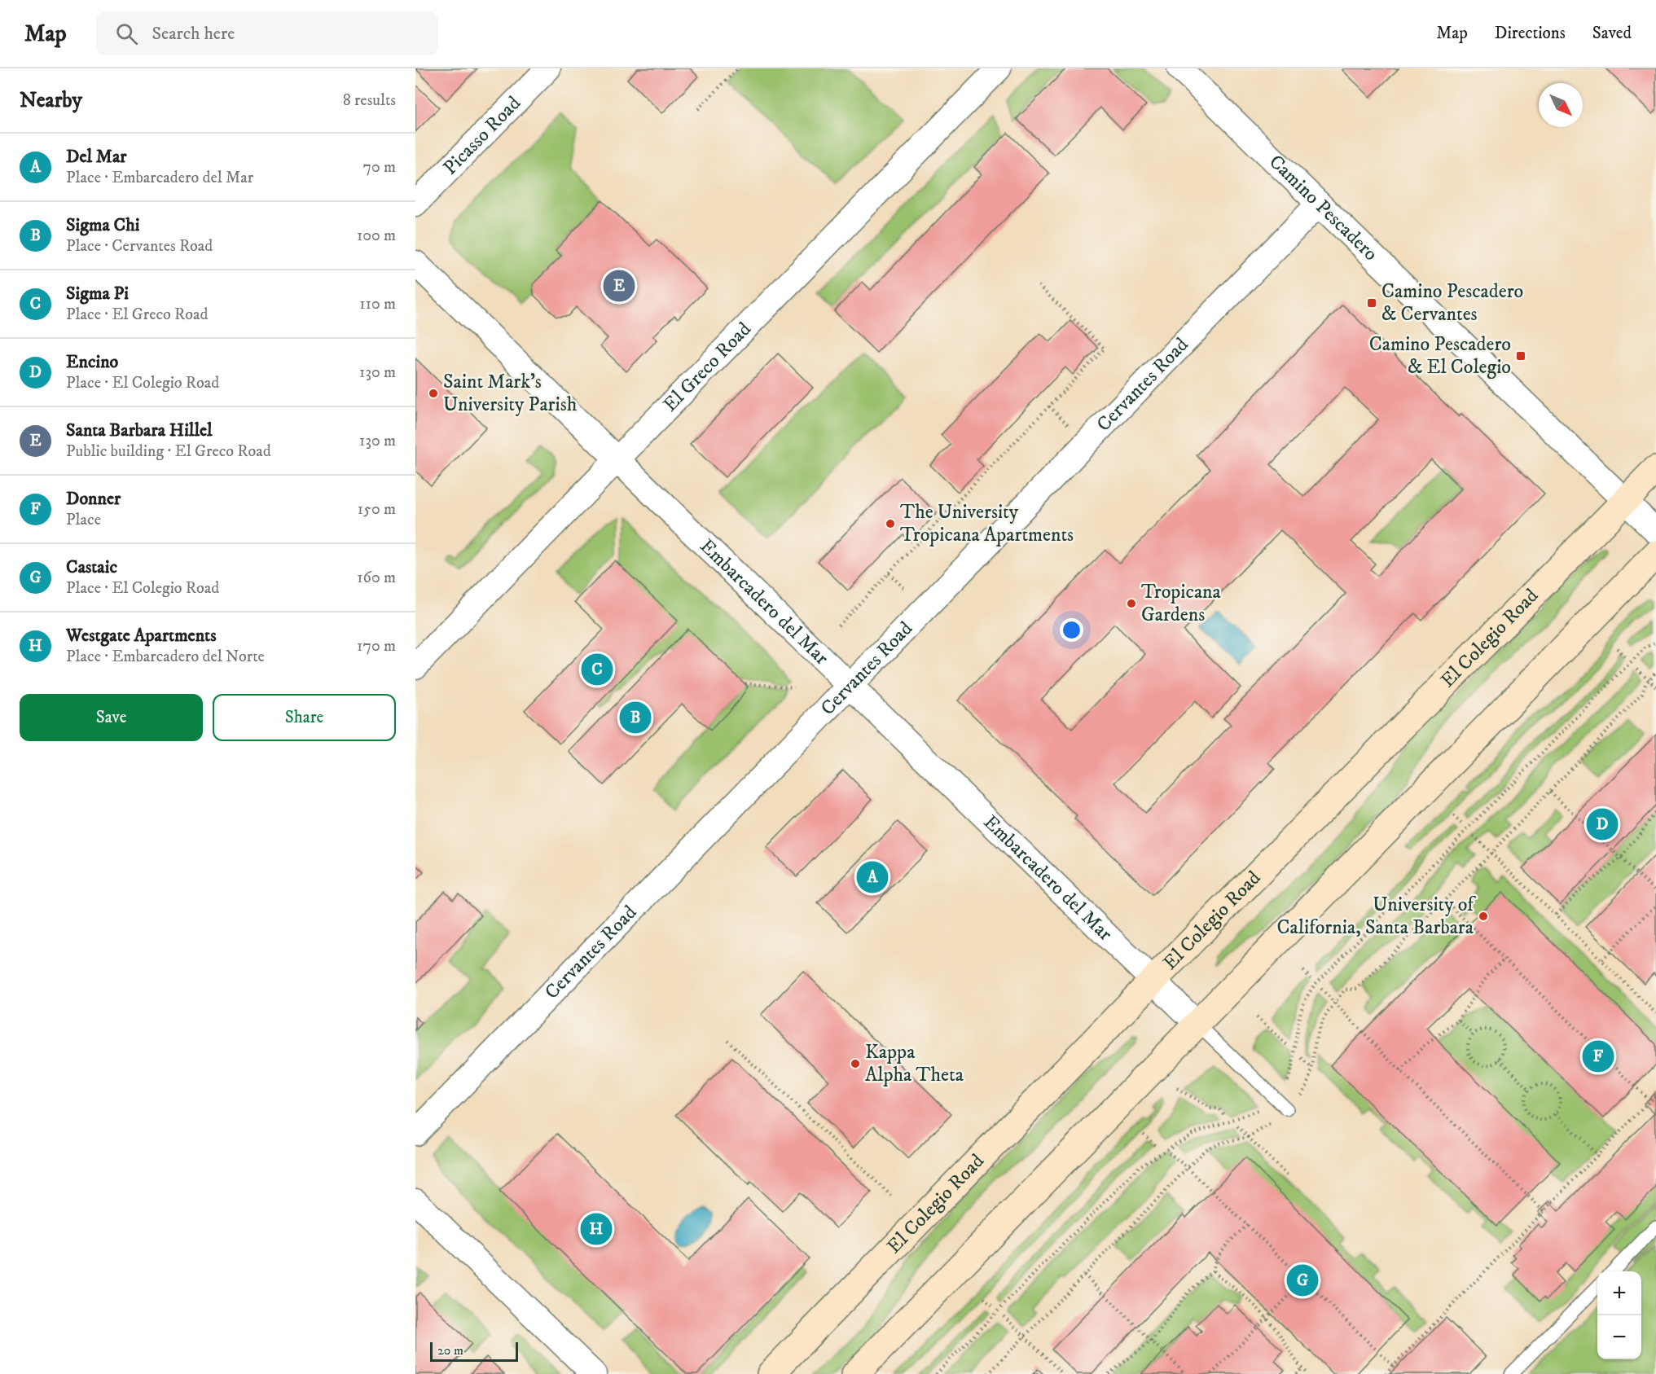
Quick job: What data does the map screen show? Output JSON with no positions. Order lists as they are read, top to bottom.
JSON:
{
  "streets": {
    "main road": ["El Colegio Road"],
    "street": [
      "Picasso Road",
      "Camino Pescadero",
      "El Greco Road",
      "Cervantes Road",
      "Embarcadero del Mar"
    ]
  },
  "crossings": [
    ["Camino Pescadero", "Cervantes Road"],
    ["Camino Pescadero", "El Colegio Road"],
    ["El Greco Road", "Embarcadero del Mar"],
    ["Cervantes Road", "Embarcadero del Mar"],
    ["Embarcadero del Mar", "El Colegio Road"]
  ],
  "places": {
    "transit": ["Camino Pescadero & Cervantes", "Camino Pescadero & El Colegio"],
    "other": [
      "Saint Mark's University Parish",
      "The University Tropicana Apartments",
      "Tropicana Gardens",
      "University of California, Santa Barbara",
      "Kappa Alpha Theta"
    ]
  },
  "scale_bar": "20 m",
  "north": "bottom right",
  "page": {
    "header": "Map",
    "search": "Search here",
    "nav": ["Map", "Directions", "Saved"],
    "heading": ["Nearby", "8 results"],
    "list": [
      {
        "mark": "A",
        "name": "Del Mar",
        "note": "Place · Embarcadero del Mar",
        "value": "70 m"
      },
      {
        "mark": "B",
        "name": "Sigma Chi",
        "note": "Place · Cervantes Road",
        "value": "100 m"
      },
      {
        "mark": "C",
        "name": "Sigma Pi",
        "note": "Place · El Greco Road",
        "value": "110 m"
      },
      {
        "mark": "D",
        "name": "Encino",
        "note": "Place · El Colegio Road",
        "value": "130 m"
      },
      {
        "mark": "E",
        "name": "Santa Barbara Hillel",
        "note": "Public building · El Greco Road",
        "value": "130 m"
      },
      {
        "mark": "F",
        "name": "Donner",
        "note": "Place",
        "value": "150 m"
      },
      {
        "mark": "G",
        "name": "Castaic",
        "note": "Place · El Colegio Road",
        "value": "160 m"
      },
      {
        "mark": "H",
        "name": "Westgate Apartments",
        "note": "Place · Embarcadero del Norte",
        "value": "170 m"
      }
    ],
    "pins": [
      "E",
      "C",
      "B",
      "D",
      "A",
      "F",
      "H",
      "G"
    ],
    "buttons": ["Save", "Share"],
    "map_buttons": ["+", "−"],
    "scale": "20 m"
  }
}
